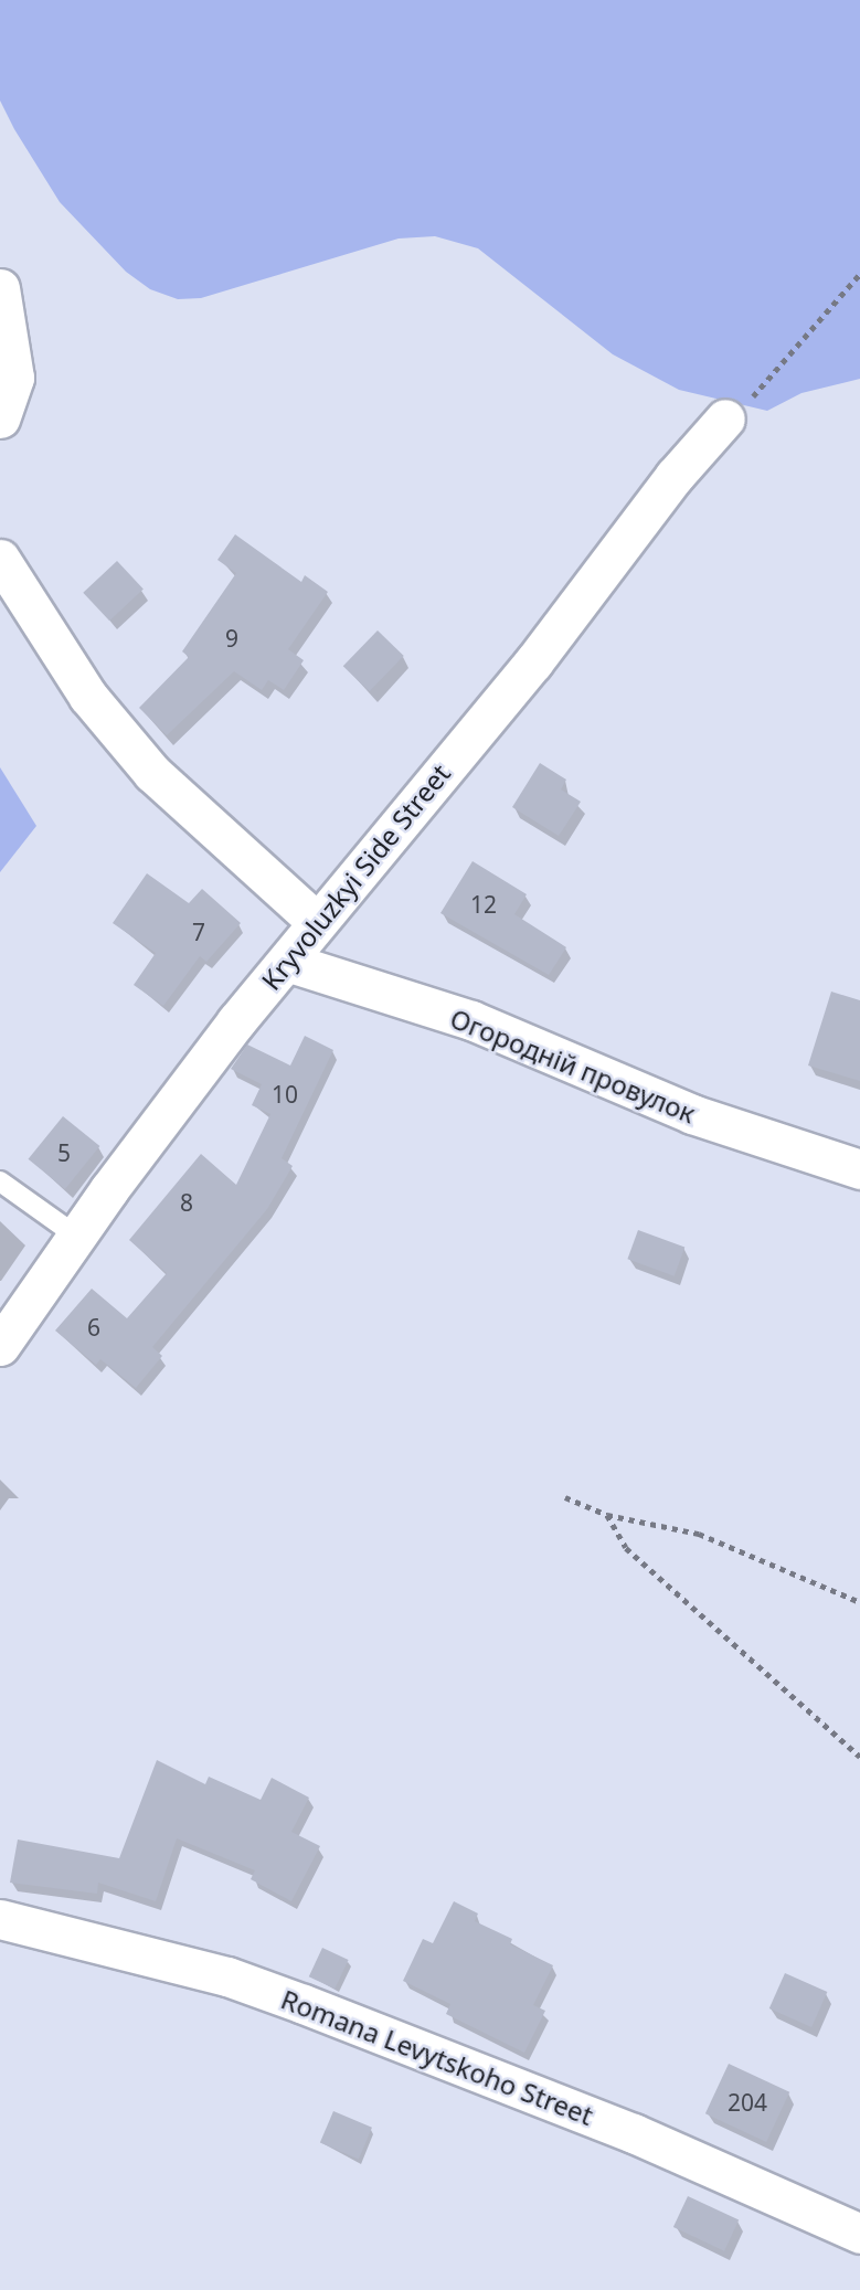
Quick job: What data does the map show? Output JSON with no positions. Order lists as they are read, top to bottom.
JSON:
{
  "streets": {
    "street": ["Kryvoluzkyi Side Street", "Огородній провулок", "Romana Levytskoho Street"]
  },
  "crossings": [
    ["Kryvoluzkyi Side Street", "Огородній провулок"]
  ],
  "house_numbers": [
    "9",
    "12",
    "7",
    "10",
    "5",
    "8",
    "6",
    "204"
  ]
}
